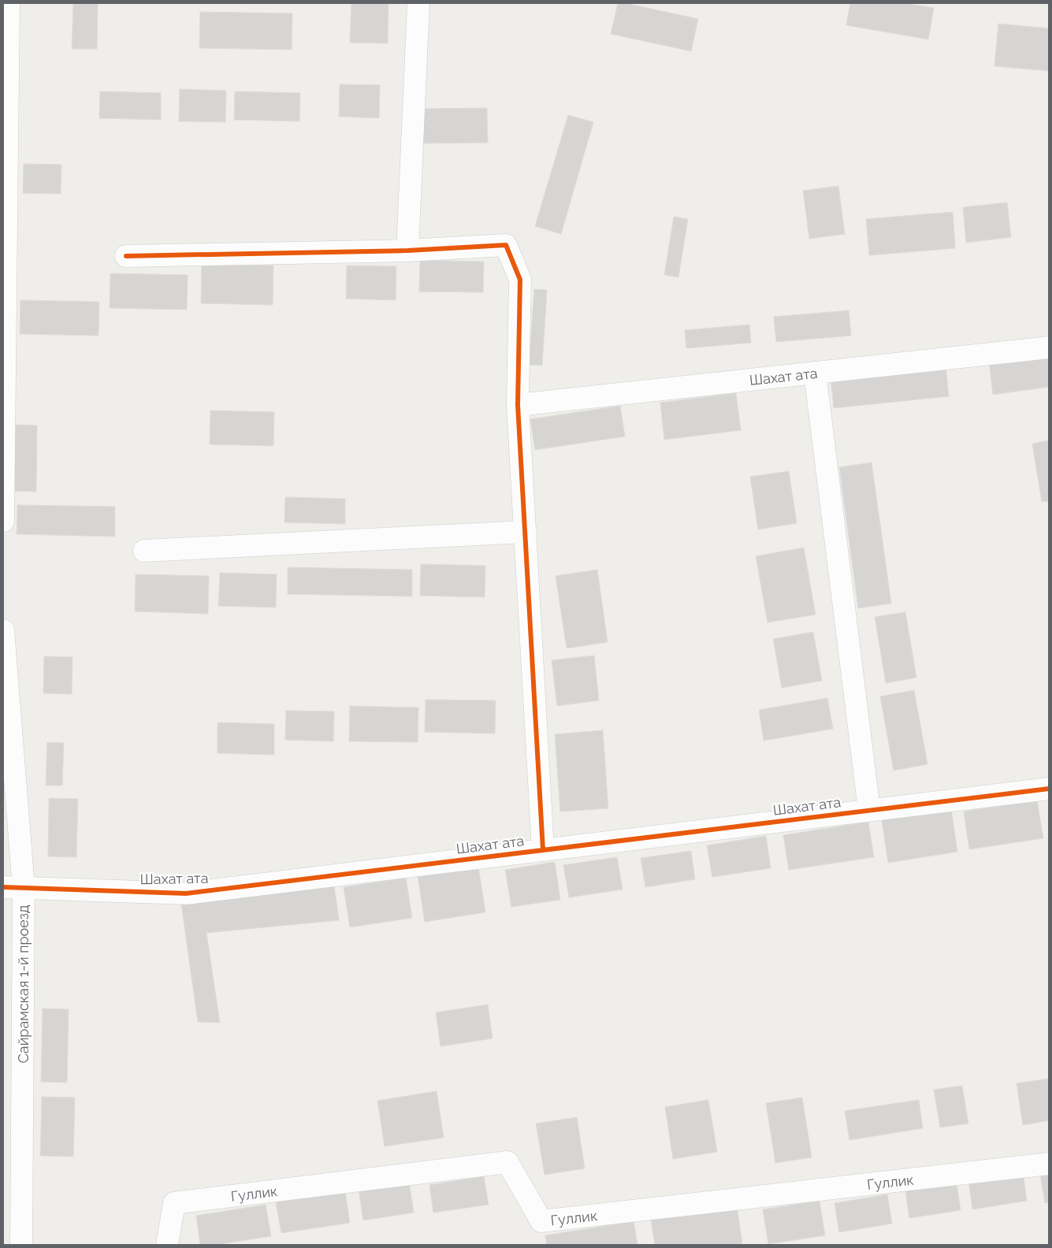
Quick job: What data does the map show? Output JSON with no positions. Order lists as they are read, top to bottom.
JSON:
{
  "streets": {
    "street": ["Шахат ата", "Сайрамская 1-й проезд", "Гуллик"]
  },
  "crossings": [
    ["Шахат ата", "Сайрамская 1-й проезд"]
  ]
}
